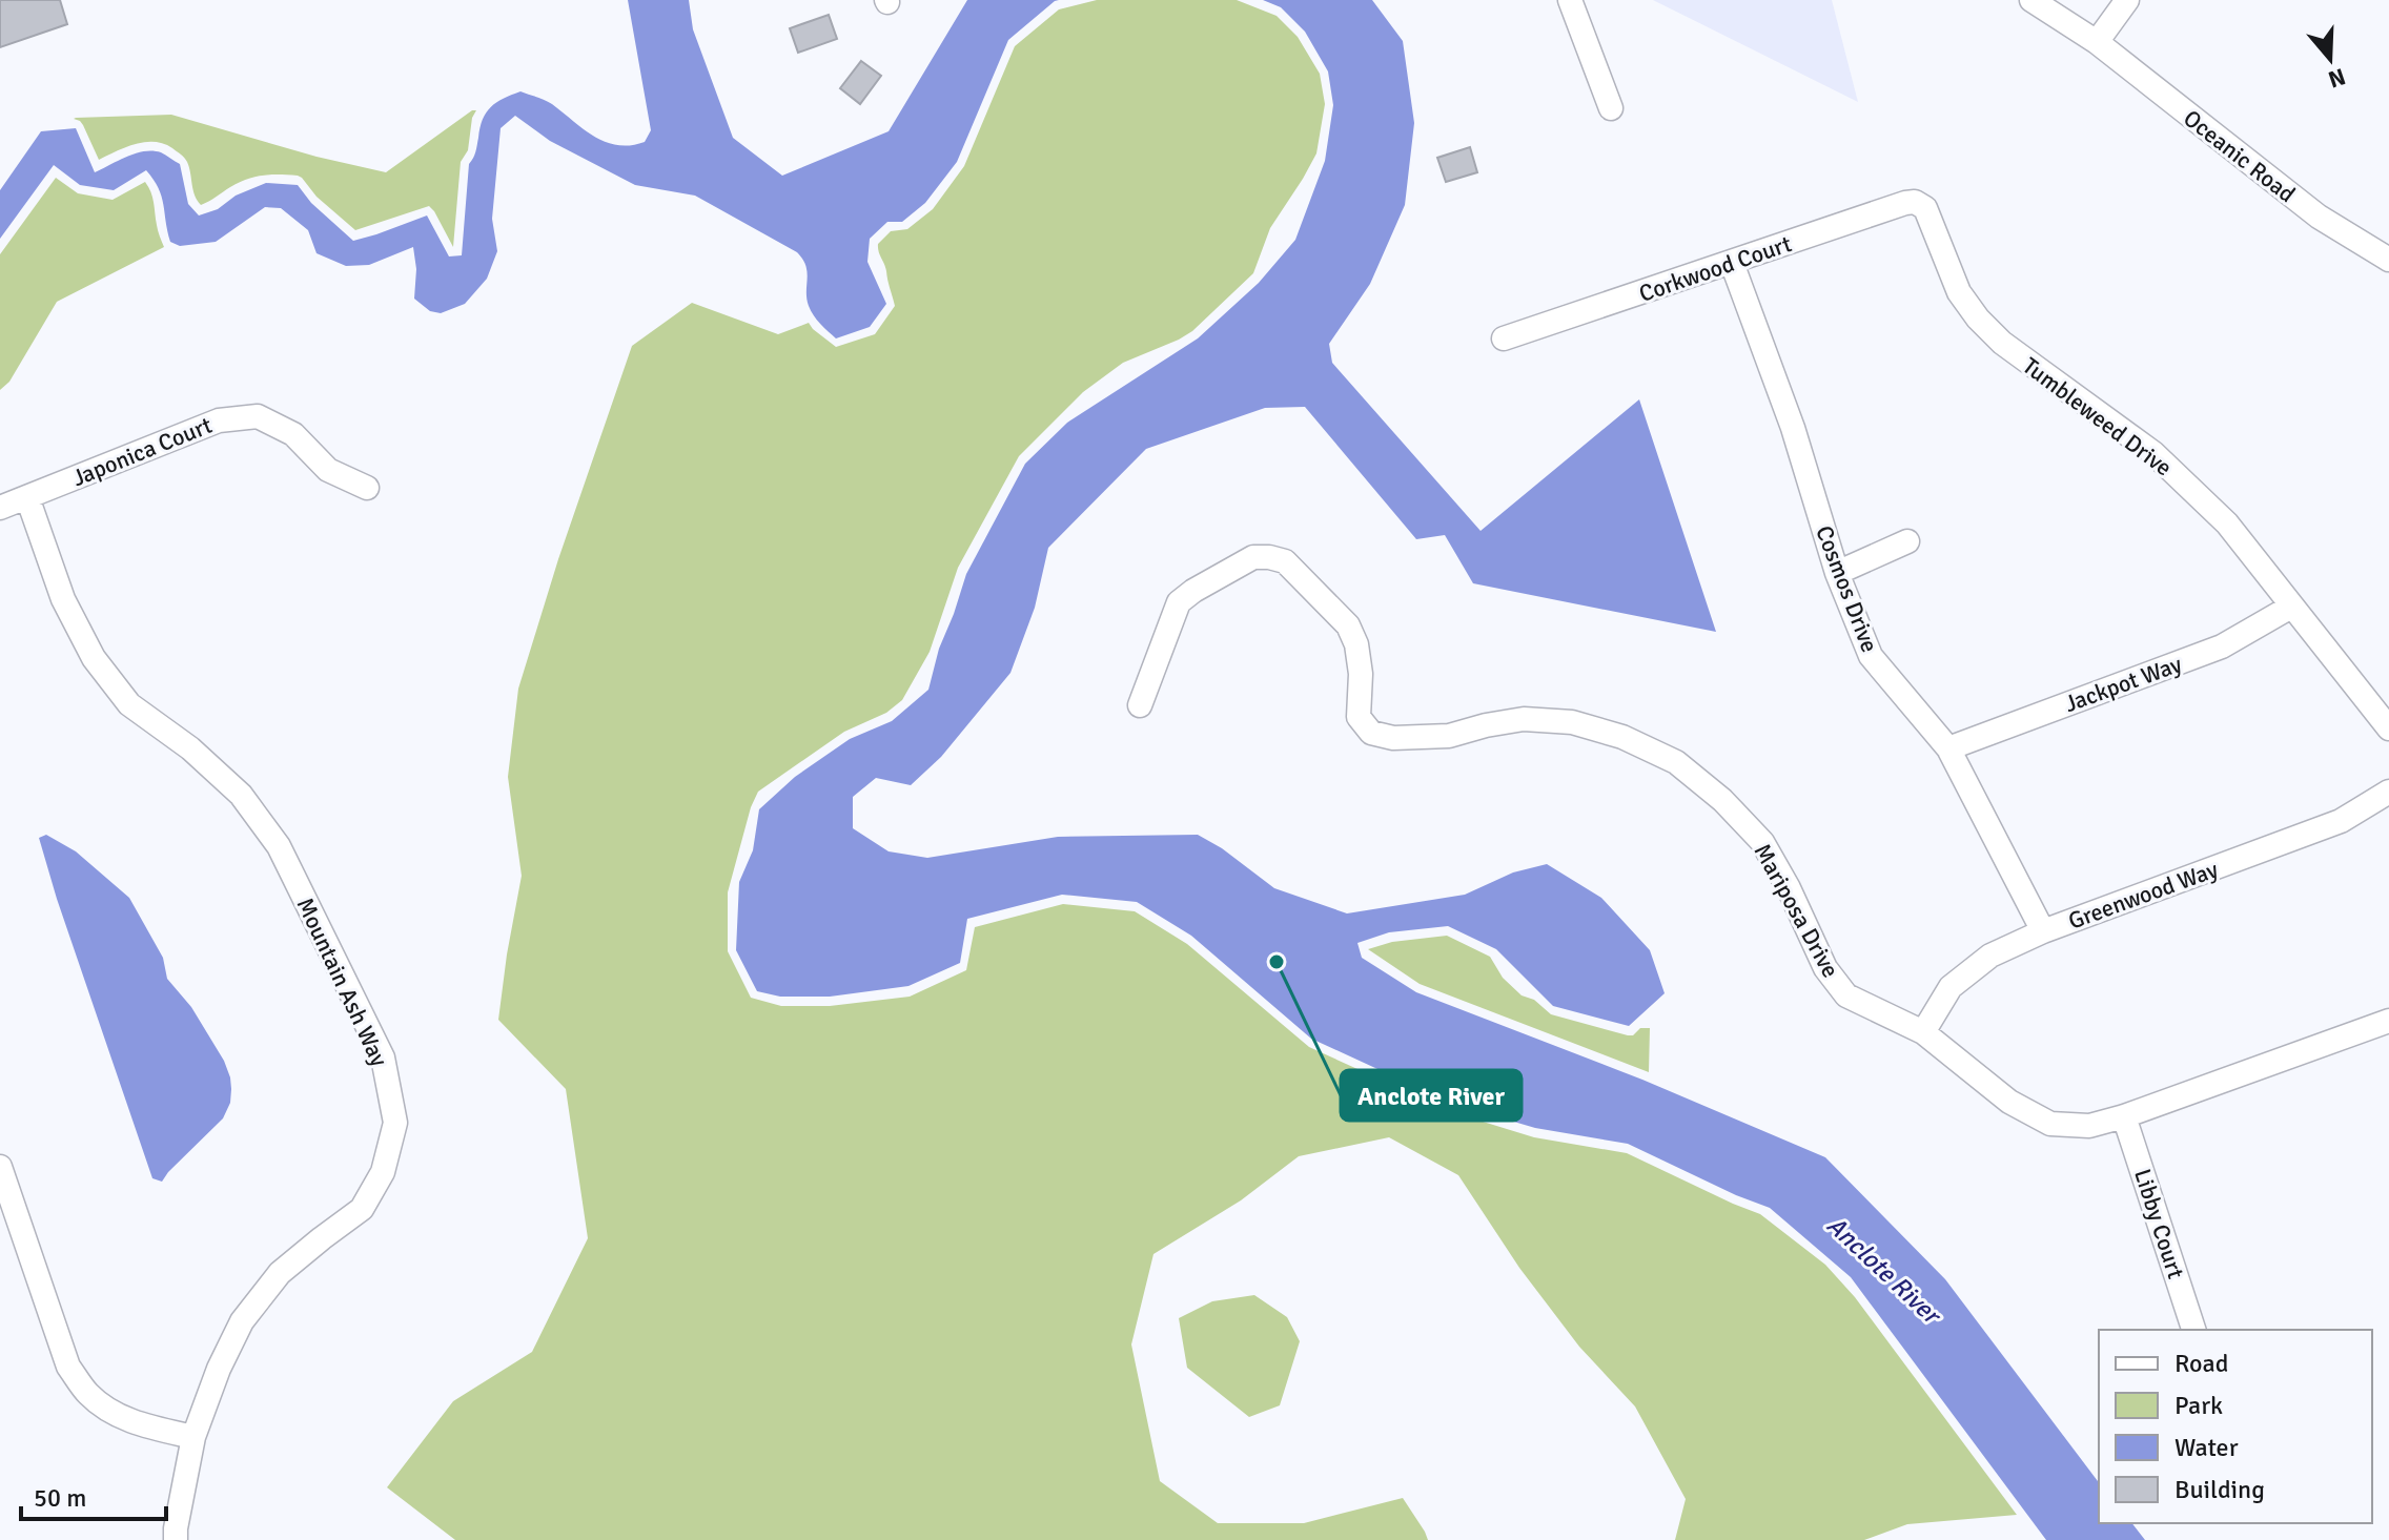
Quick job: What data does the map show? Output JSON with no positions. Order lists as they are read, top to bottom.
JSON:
{
  "streets": {
    "street": [
      "Oceanic Road",
      "Corkwood Court",
      "Tumbleweed Drive",
      "Japonica Court",
      "Cosmos Drive",
      "Jackpot Way",
      "Greenwood Way",
      "Mariposa Drive",
      "Mountain Ash Way",
      "Libby Court"
    ]
  },
  "crossings": [
    ["Corkwood Court", "Tumbleweed Drive"],
    ["Corkwood Court", "Cosmos Drive"],
    ["Tumbleweed Drive", "Jackpot Way"],
    ["Japonica Court", "Mountain Ash Way"],
    ["Cosmos Drive", "Jackpot Way"],
    ["Cosmos Drive", "Greenwood Way"],
    ["Greenwood Way", "Mariposa Drive"],
    ["Mariposa Drive", "Libby Court"]
  ],
  "water": ["Anclote River"],
  "places": ["Anclote River"],
  "legend": [
    "Road",
    "Park",
    "Water",
    "Building"
  ],
  "scale_bar": "50 m",
  "north": "bottom"
}
